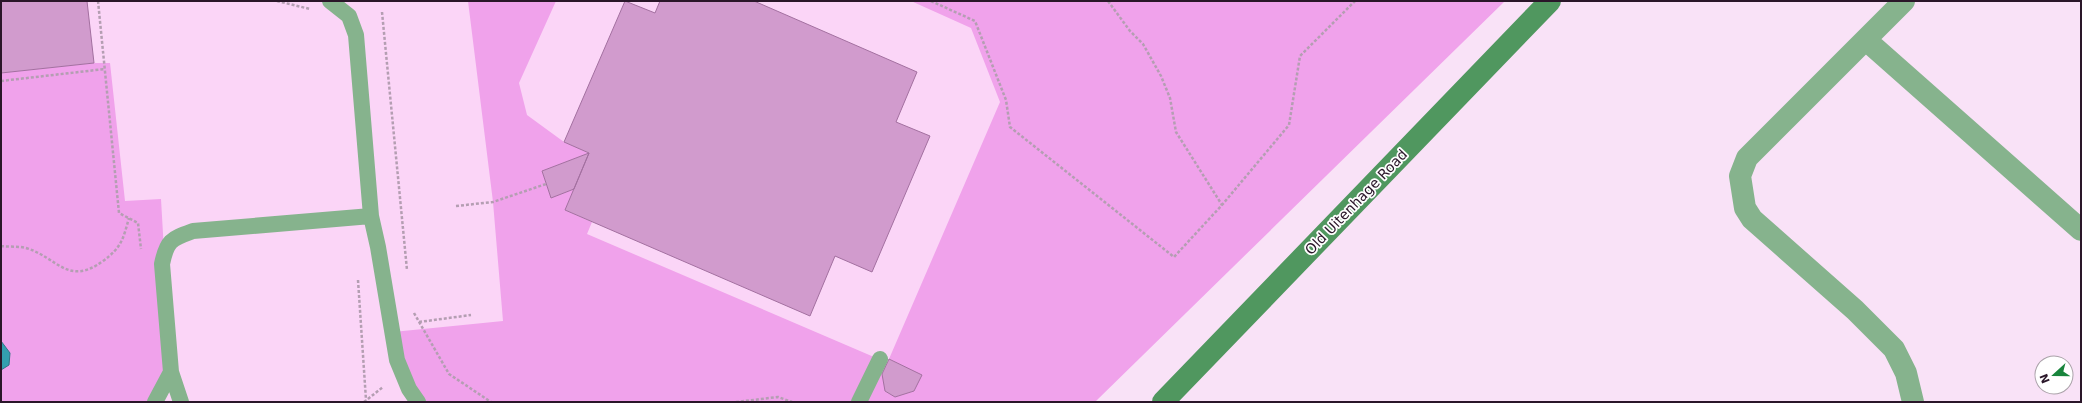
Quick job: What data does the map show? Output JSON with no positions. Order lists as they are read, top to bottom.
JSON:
{
  "streets": {
    "street": ["Old Uitenhage Road"]
  },
  "north": "left"
}
